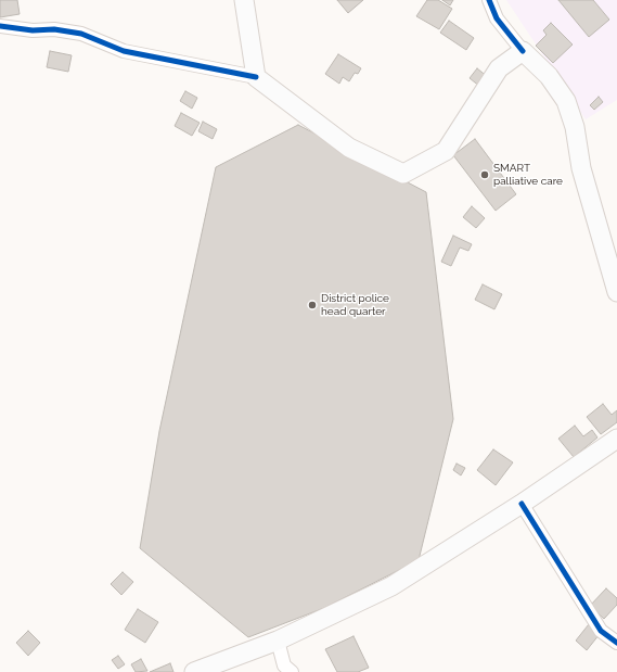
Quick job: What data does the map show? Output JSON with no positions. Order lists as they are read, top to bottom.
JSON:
{
  "places": ["SMART palliative care", "District police head quarter"]
}
